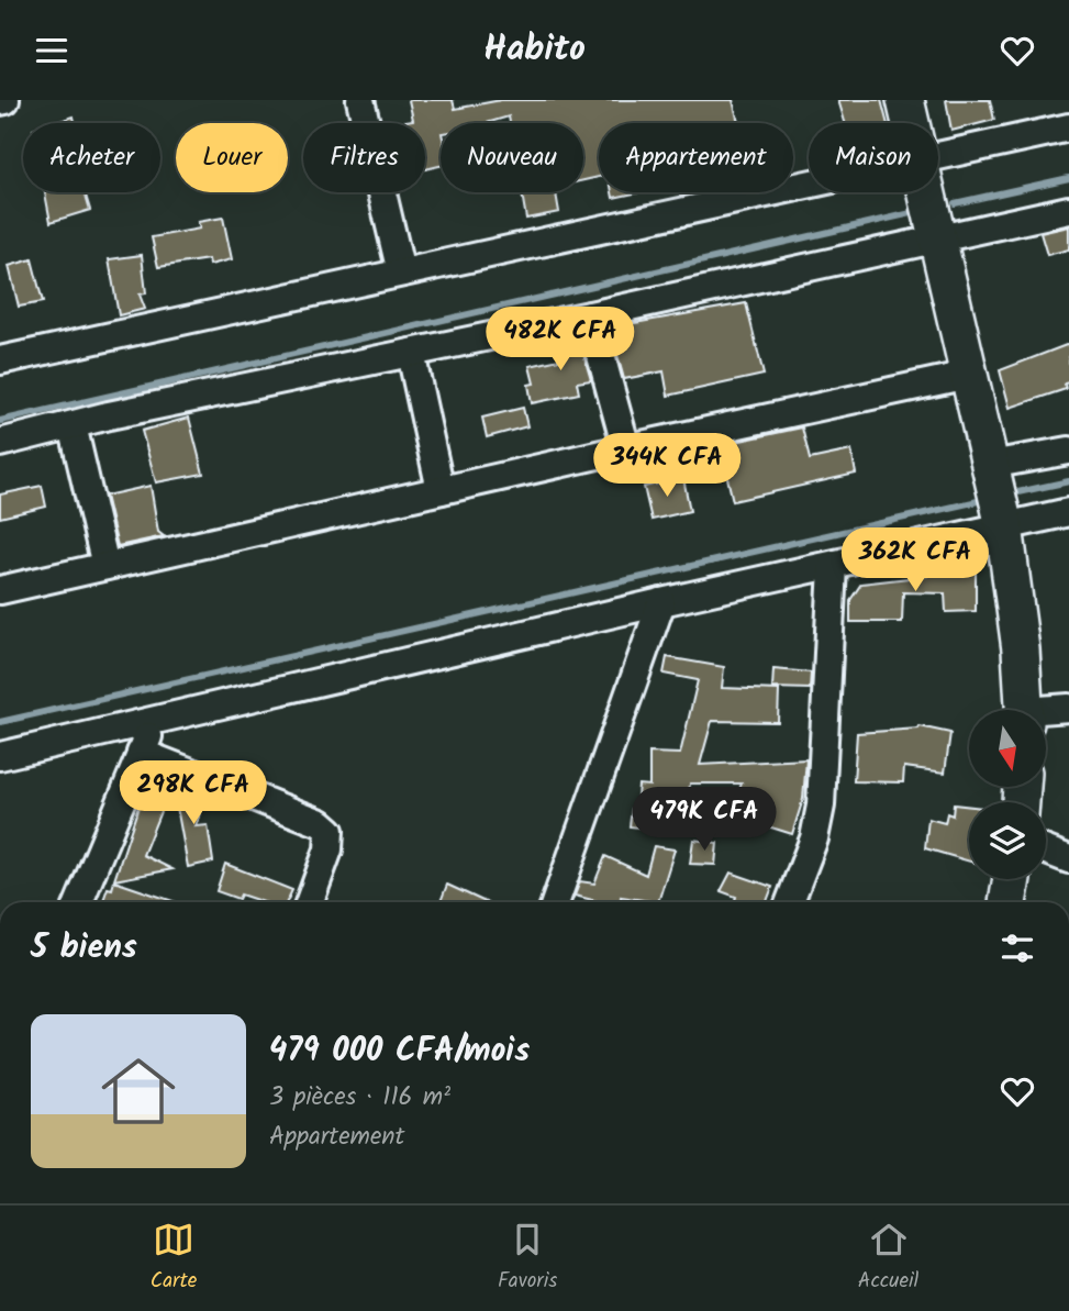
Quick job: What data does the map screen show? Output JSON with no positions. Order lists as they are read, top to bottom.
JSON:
{
  "north": "bottom",
  "page": {
    "header": "Habito",
    "chip": [
      "Acheter",
      "Louer",
      "Filtres",
      "Nouveau",
      "Appartement",
      "Maison"
    ],
    "price": [
      "482K CFA",
      "344K CFA",
      "362K CFA",
      "298K CFA",
      "479K CFA"
    ],
    "heading": "5 biens",
    "list": [
      {
        "name": "479 000 CFA/mois",
        "note": "3 pièces · 116 m² · Appartement"
      }
    ],
    "tabs": ["Carte", "Favoris", "Accueil"]
  }
}
